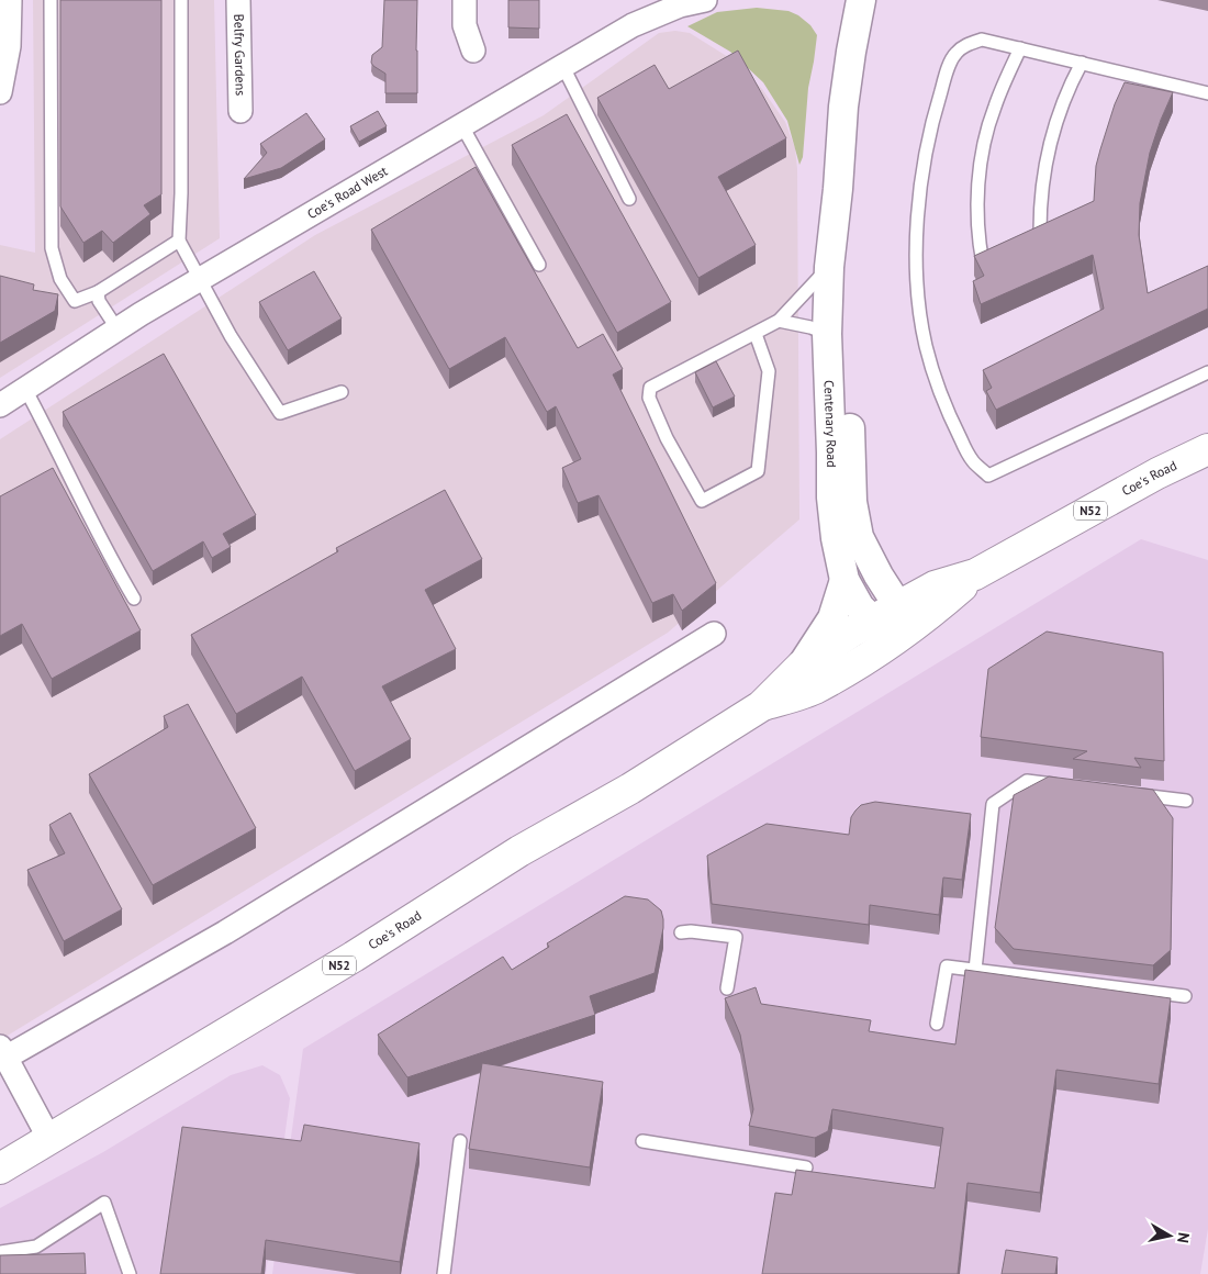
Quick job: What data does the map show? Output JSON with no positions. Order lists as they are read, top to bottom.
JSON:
{
  "streets": {
    "main road": ["Coe's Road", "N52"],
    "street": ["Belfry Gardens", "Coe's Road West", "Centenary Road"]
  },
  "crossings": [
    ["Centenary Road", "Coe's Road"]
  ],
  "north": "right"
}
